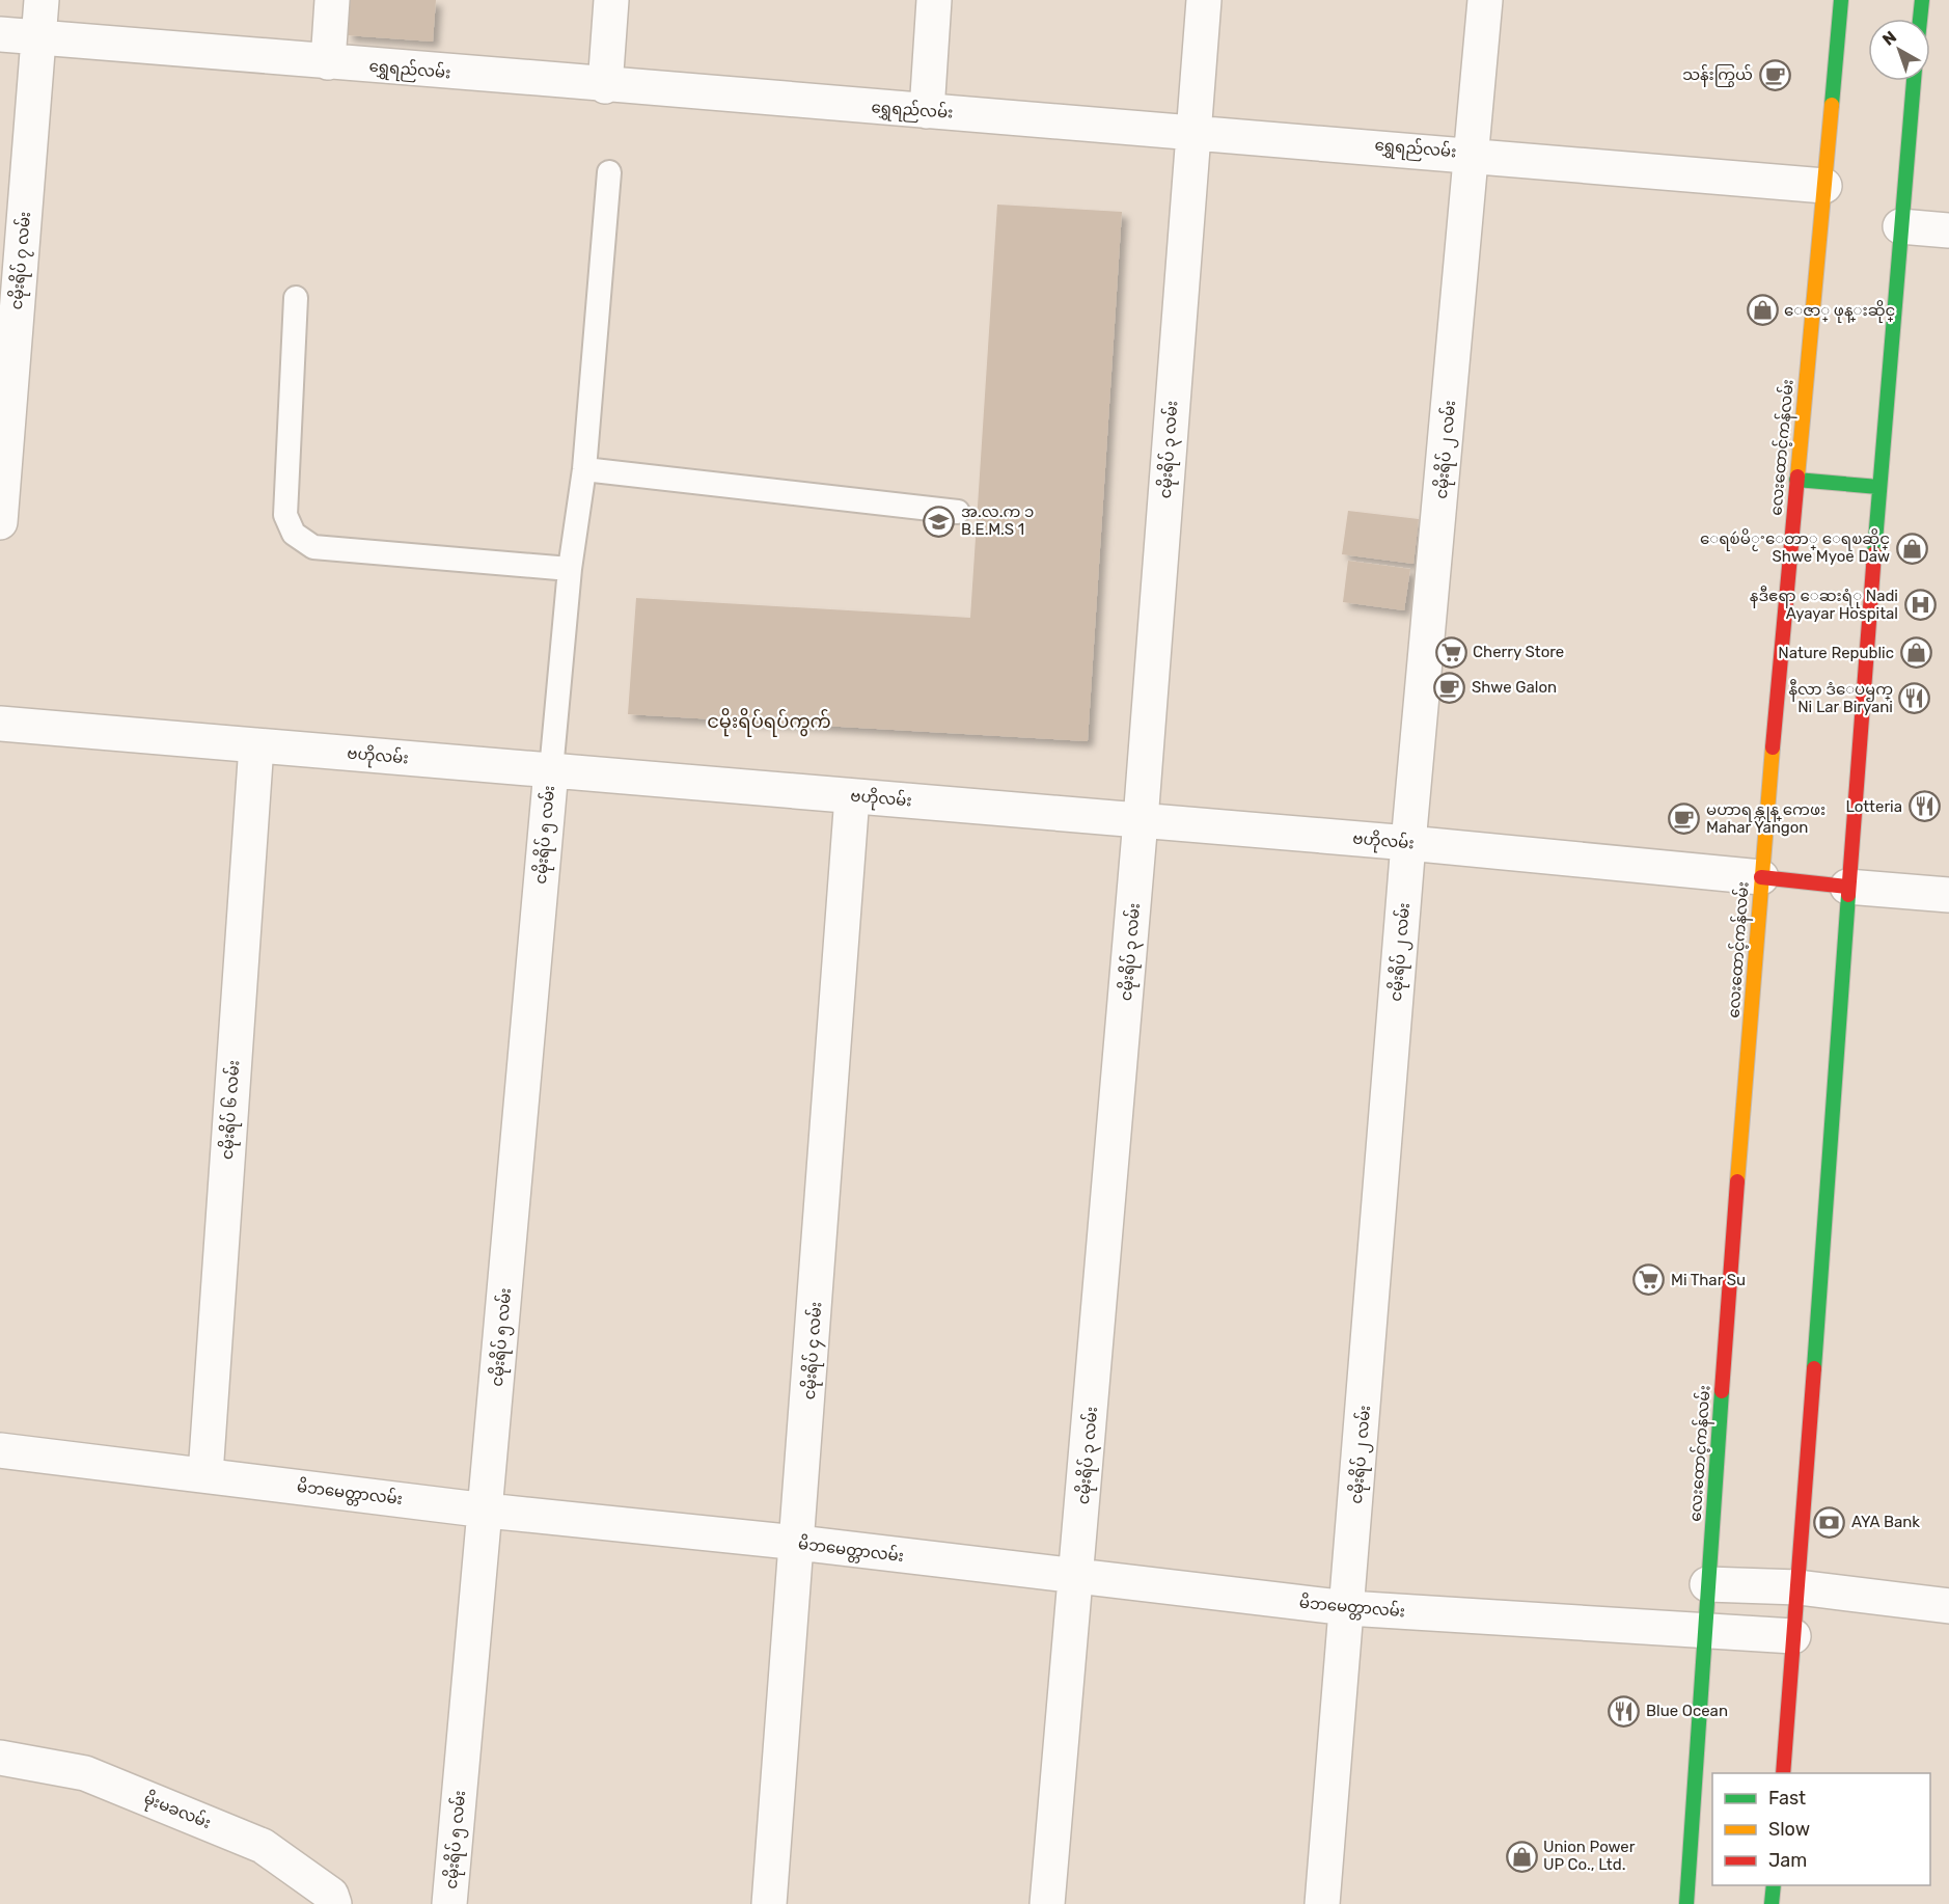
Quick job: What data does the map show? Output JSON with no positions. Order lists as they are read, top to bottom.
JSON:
{
  "streets": {
    "main road": ["လေးထောင့်ကန်လမ်း"],
    "street": [
      "ရွှေရည်လမ်း",
      "ငမိုးရိပ် ၇ လမ်း",
      "ငမိုးရိပ် ၃ လမ်း",
      "ငမိုးရိပ် ၂ လမ်း",
      "ဗဟိုလမ်း",
      "ငမိုးရိပ် ၅ လမ်း",
      "ငမိုးရိပ် ၆ လမ်း",
      "ငမိုးရိပ် ၄ လမ်း",
      "မိဘမေတ္တာလမ်း",
      "မိုးမခလမ်း"
    ]
  },
  "crossings": [
    ["ရွှေရည်လမ်း", "ငမိုးရိပ် ၇ လမ်း"],
    ["ရွှေရည်လမ်း", "လေးထောင့်ကန်လမ်း"],
    ["ရွှေရည်လမ်း", "ငမိုးရိပ် ၃ လမ်း"],
    ["ရွှေရည်လမ်း", "ငမိုးရိပ် ၂ လမ်း"],
    ["လေးထောင့်ကန်လမ်း", "ဗဟိုလမ်း"],
    ["လေးထောင့်ကန်လမ်း", "မိဘမေတ္တာလမ်း"],
    ["ငမိုးရိပ် ၃ လမ်း", "ဗဟိုလမ်း"],
    ["ငမိုးရိပ် ၃ လမ်း", "မိဘမေတ္တာလမ်း"],
    ["ငမိုးရိပ် ၂ လမ်း", "ဗဟိုလမ်း"],
    ["ငမိုးရိပ် ၂ လမ်း", "မိဘမေတ္တာလမ်း"],
    ["ဗဟိုလမ်း", "ငမိုးရိပ် ၅ လမ်း"],
    ["ဗဟိုလမ်း", "ငမိုးရိပ် ၆ လမ်း"],
    ["ဗဟိုလမ်း", "ငမိုးရိပ် ၄ လမ်း"],
    ["ငမိုးရိပ် ၅ လမ်း", "မိဘမေတ္တာလမ်း"],
    ["ငမိုးရိပ် ၆ လမ်း", "မိဘမေတ္တာလမ်း"],
    ["ငမိုးရိပ် ၄ လမ်း", "မိဘမေတ္တာလမ်း"]
  ],
  "districts": ["ငမိုးရိပ်ရပ်ကွက်"],
  "places": {
    "cafe": ["သန်းကြွယ်", "Shwe Galon", "မဟာရန္ကုန္ ကေဖး Mahar Yangon"],
    "shop": [
      "ေဇာ္ ဖုန္းဆိုင္",
      "ေရၿဴမိႂႚေတာ္ ေရၿဆိုင္ Shwe Myoe Daw",
      "Nature Republic",
      "Union Power UP Co., Ltd."
    ],
    "school or university": ["အ.လ.က ၁ B.E.M.S 1"],
    "hospital": ["နဒီဧရာ ေဆးရံု Nadi Ayayar Hospital"],
    "supermarket": ["Cherry Store", "Mi Thar Su"],
    "restaurant": ["နီလာ ဒံေပၝက္ Ni Lar Biryani", "Lotteria", "Blue Ocean"],
    "bank": ["AYA Bank"]
  },
  "legend": ["Fast", "Slow", "Jam"],
  "north": "top left"
}
